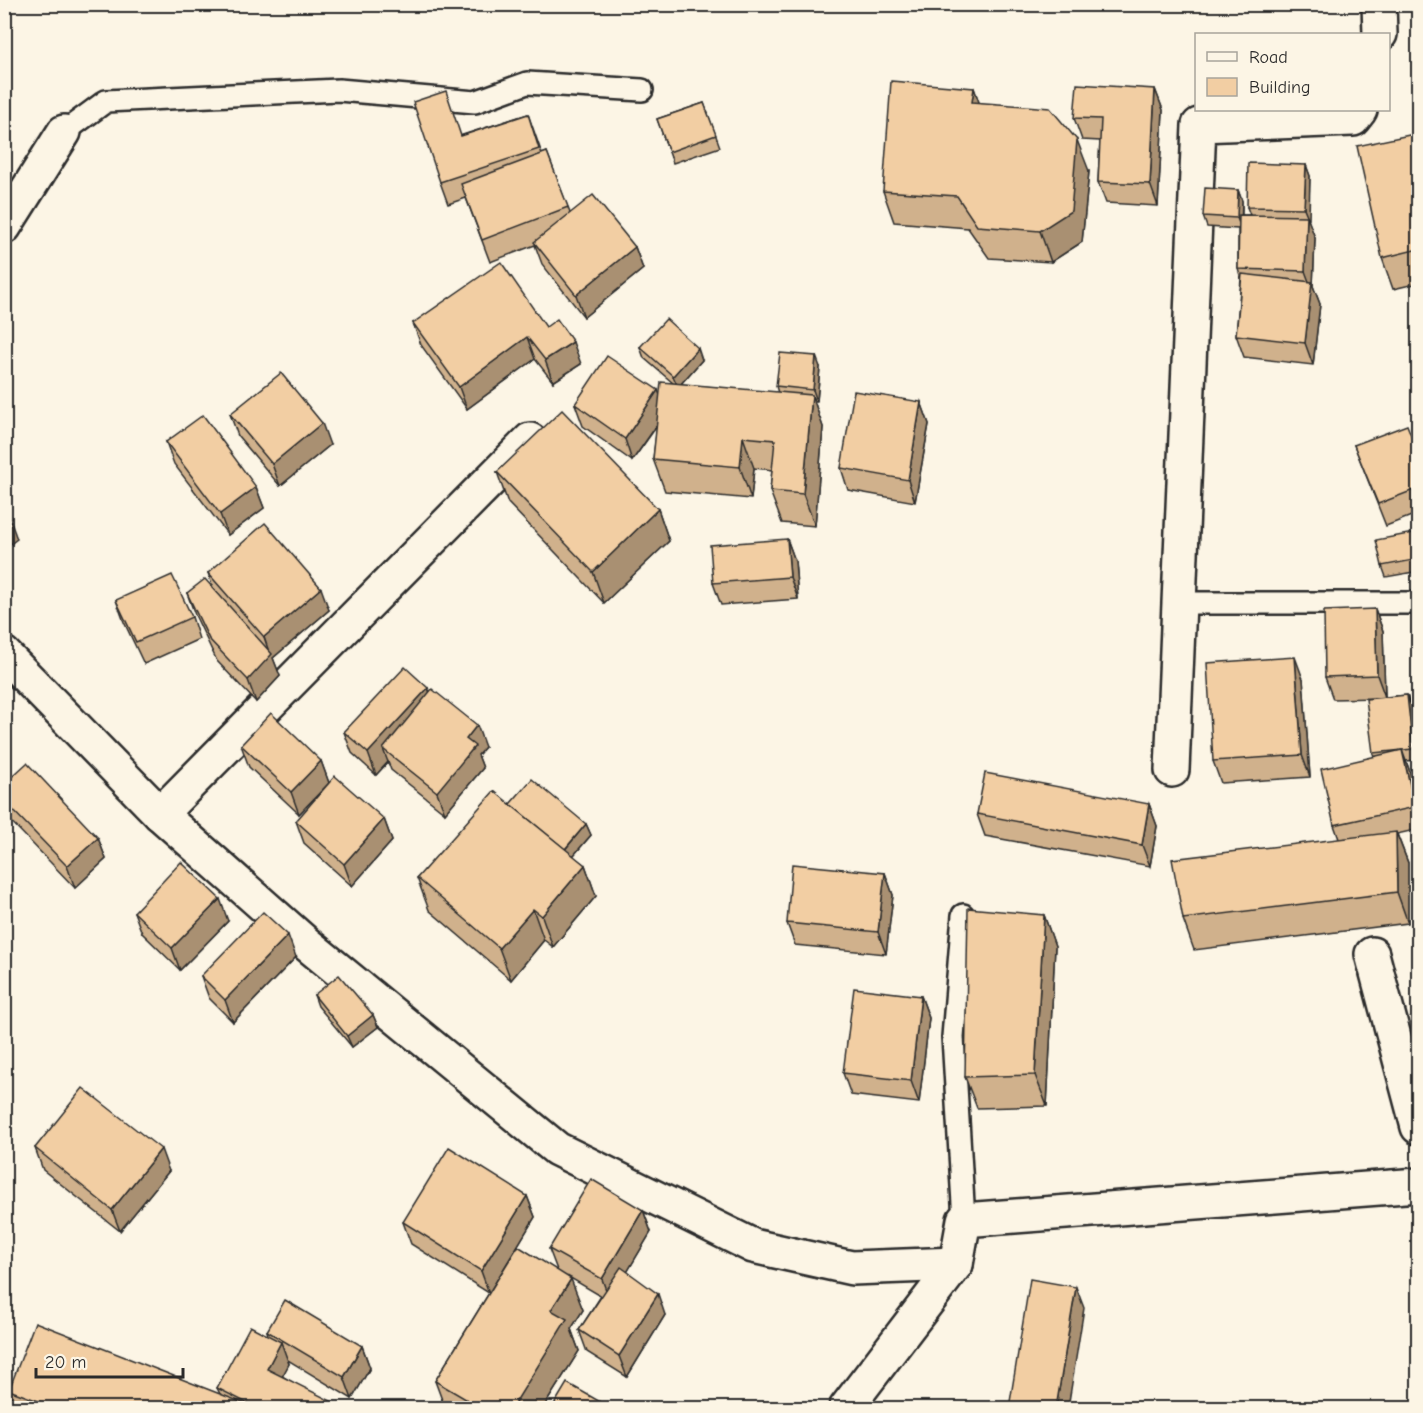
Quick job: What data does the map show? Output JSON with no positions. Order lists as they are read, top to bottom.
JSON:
{
  "legend": ["Road", "Building"],
  "scale_bar": "20 m"
}
